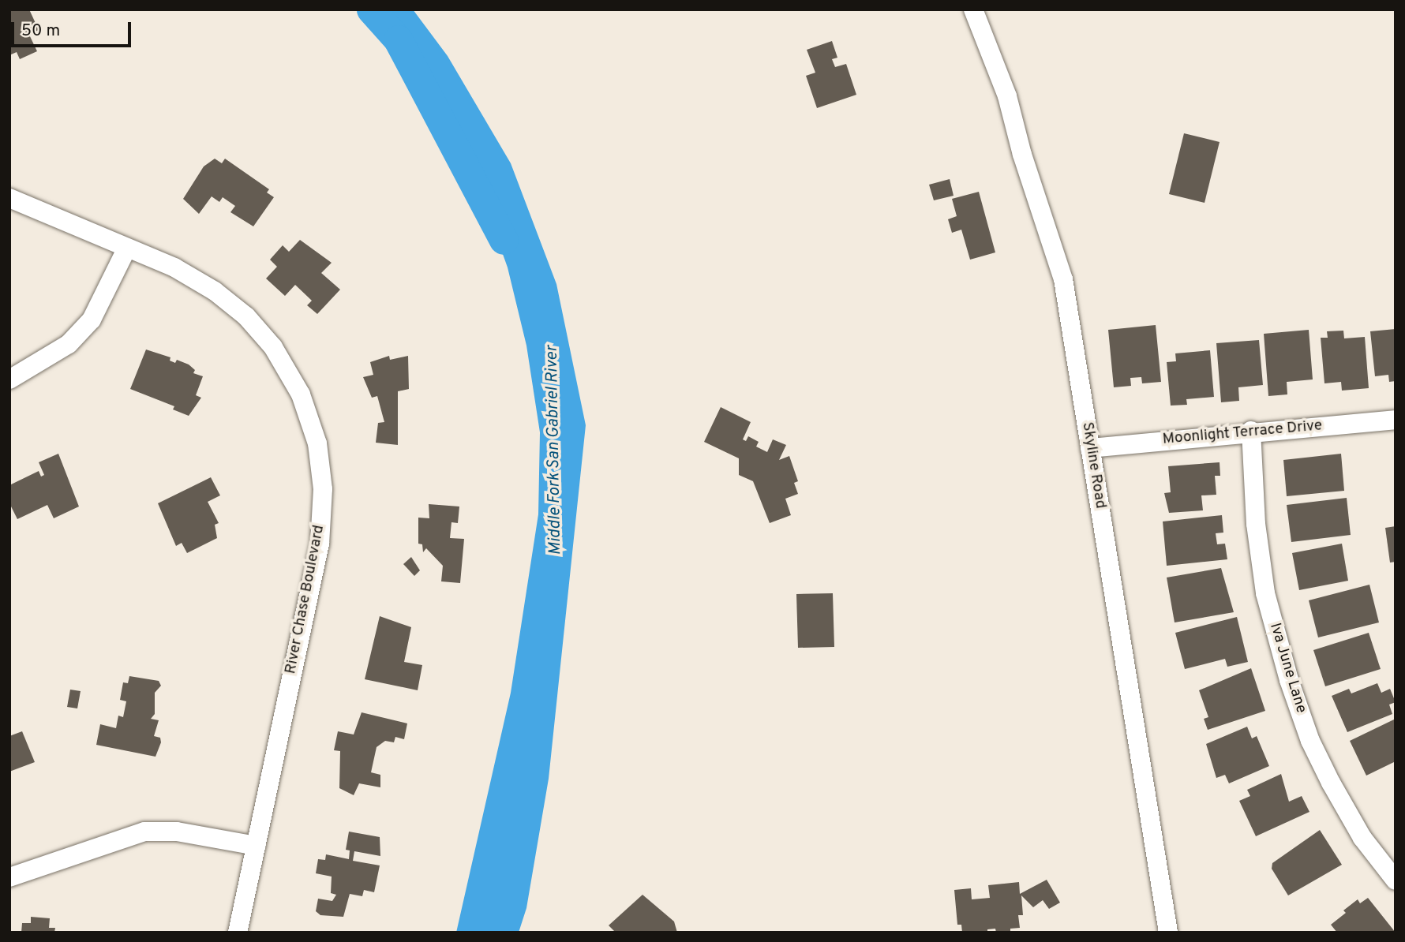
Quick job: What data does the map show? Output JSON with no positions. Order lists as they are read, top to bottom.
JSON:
{
  "streets": {
    "street": [
      "Moonlight Terrace Drive",
      "Skyline Road",
      "River Chase Boulevard",
      "Iva June Lane"
    ]
  },
  "crossings": [
    ["Moonlight Terrace Drive", "Skyline Road"],
    ["Moonlight Terrace Drive", "Iva June Lane"]
  ],
  "water": ["Middle Fork San Gabriel River"],
  "scale_bar": "50 m"
}
